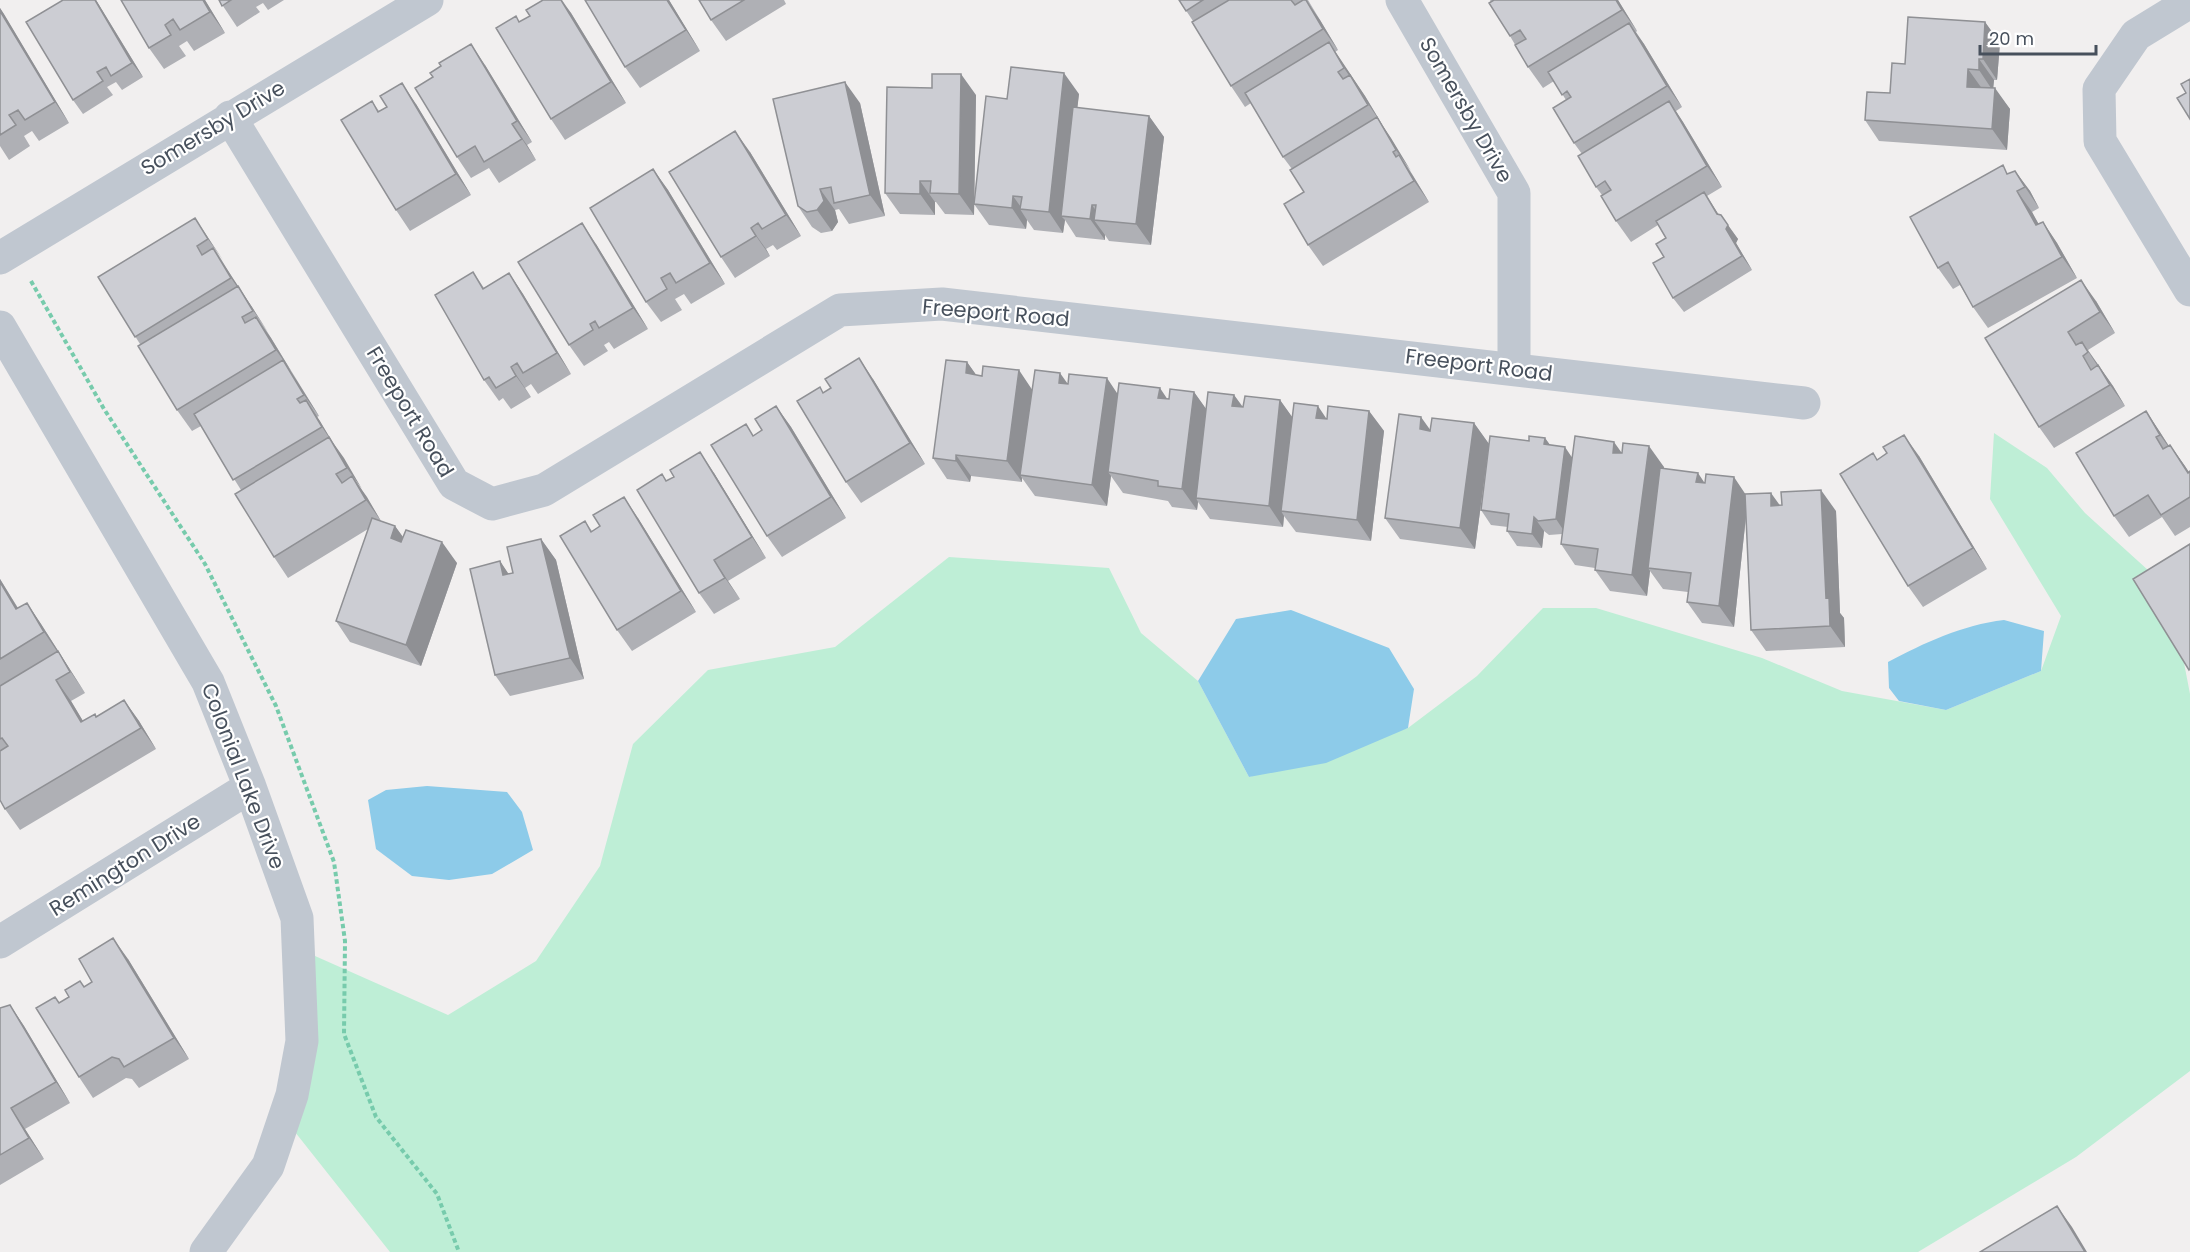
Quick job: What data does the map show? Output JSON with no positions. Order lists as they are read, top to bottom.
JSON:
{
  "streets": {
    "street": [
      "Somersby Drive",
      "Freeport Road",
      "Colonial Lake Drive",
      "Remington Drive"
    ]
  },
  "crossings": [
    ["Somersby Drive", "Freeport Road"],
    ["Colonial Lake Drive", "Remington Drive"]
  ],
  "scale_bar": "20 m"
}
